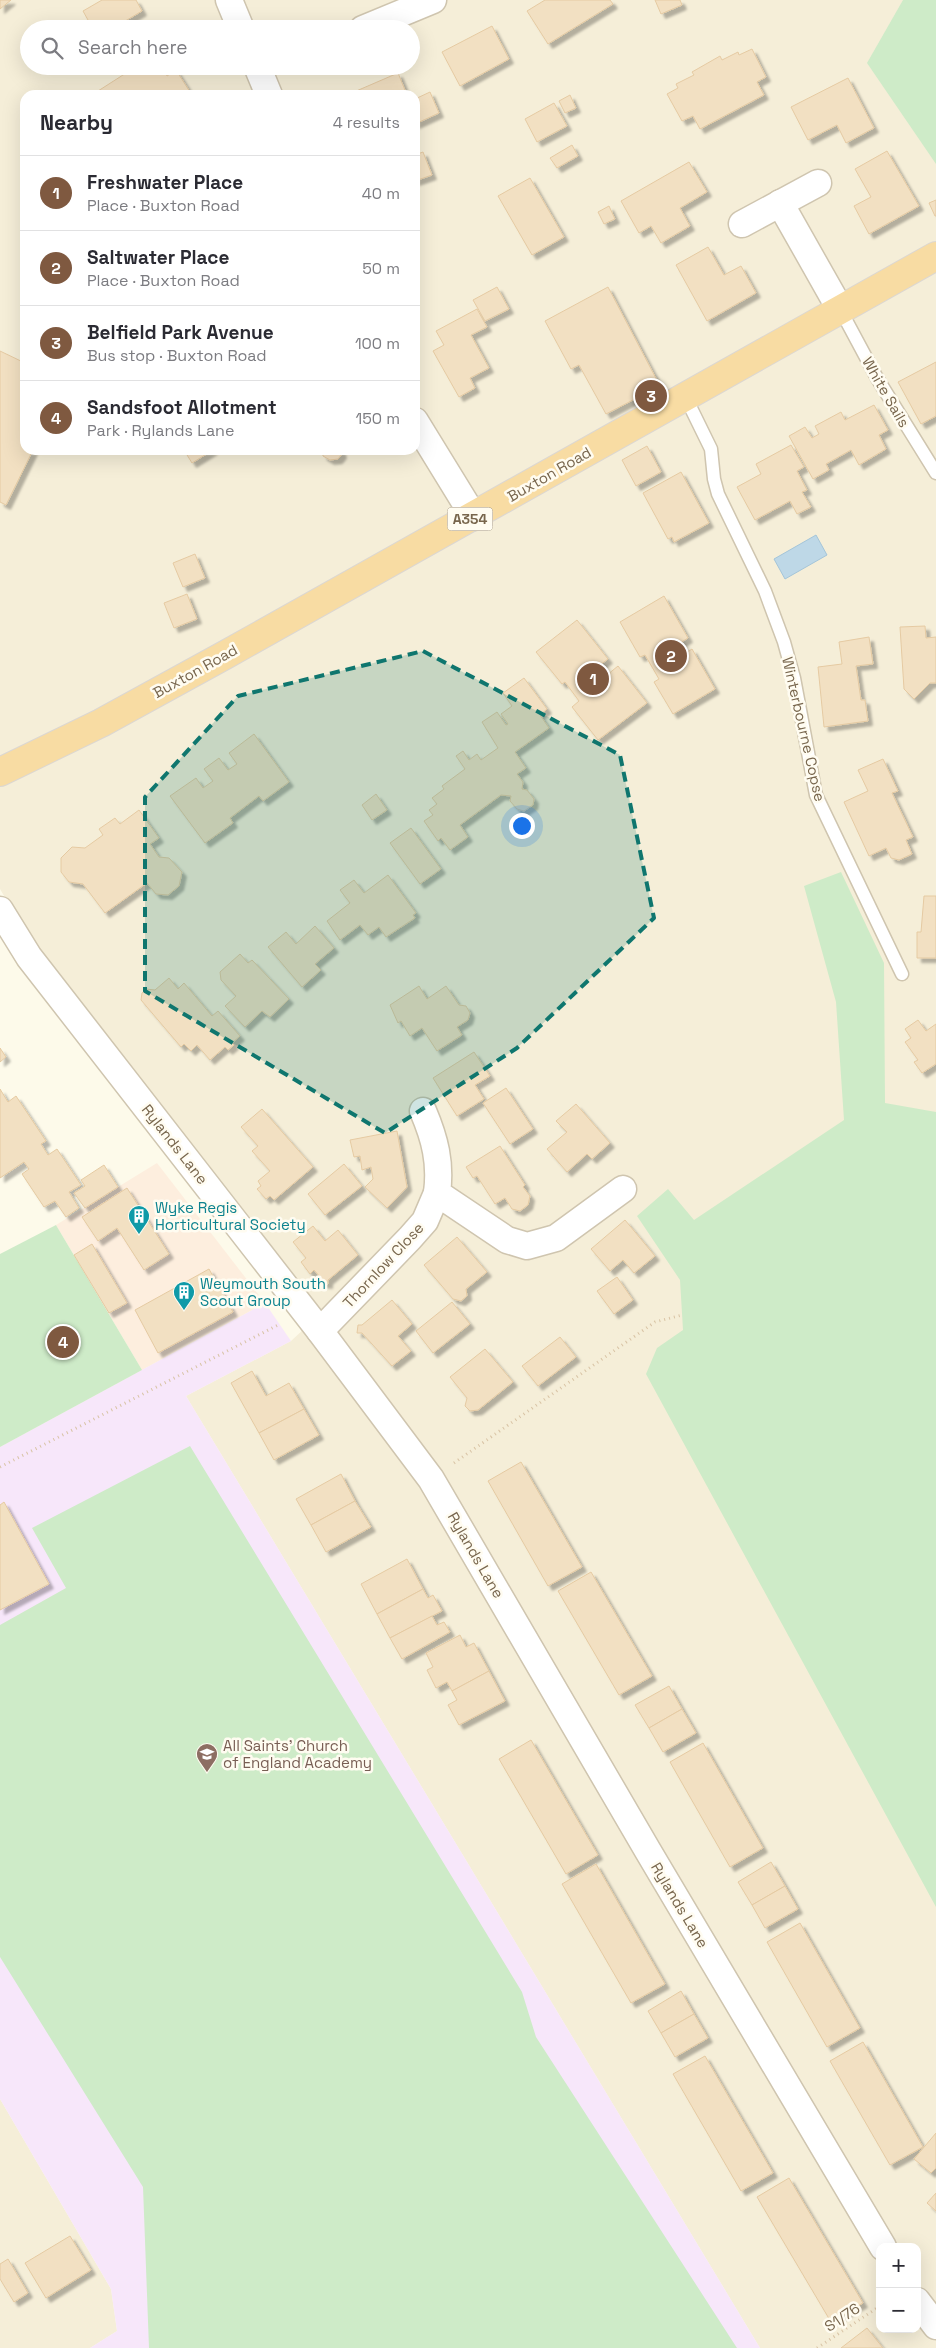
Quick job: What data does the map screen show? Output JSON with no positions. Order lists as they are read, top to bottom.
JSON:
{
  "streets": {
    "highway": ["Buxton Road", "A354"],
    "street": ["Rylands Lane", "Thornlow Close"],
    "lane": ["White Sails", "Winterbourne Copse"],
    "path": ["S1/76"]
  },
  "crossings": [
    ["White Sails", "Buxton Road"],
    ["Buxton Road", "Winterbourne Copse"],
    ["Rylands Lane", "Thornlow Close"]
  ],
  "places": {
    "building": ["Wyke Regis Horticultural Society", "Weymouth South Scout Group"],
    "school or university": ["All Saints' Church of England Academy"]
  },
  "page": {
    "search": "Search here",
    "heading": ["Nearby", "4 results"],
    "list": [
      {
        "mark": "1",
        "name": "Freshwater Place",
        "note": "Place · Buxton Road",
        "value": "40 m"
      },
      {
        "mark": "2",
        "name": "Saltwater Place",
        "note": "Place · Buxton Road",
        "value": "50 m"
      },
      {
        "mark": "3",
        "name": "Belfield Park Avenue",
        "note": "Bus stop · Buxton Road",
        "value": "100 m"
      },
      {
        "mark": "4",
        "name": "Sandsfoot Allotment",
        "note": "Park · Rylands Lane",
        "value": "150 m"
      }
    ],
    "pins": [
      "3",
      "2",
      "1",
      "4"
    ],
    "map_buttons": ["+", "−"]
  }
}
